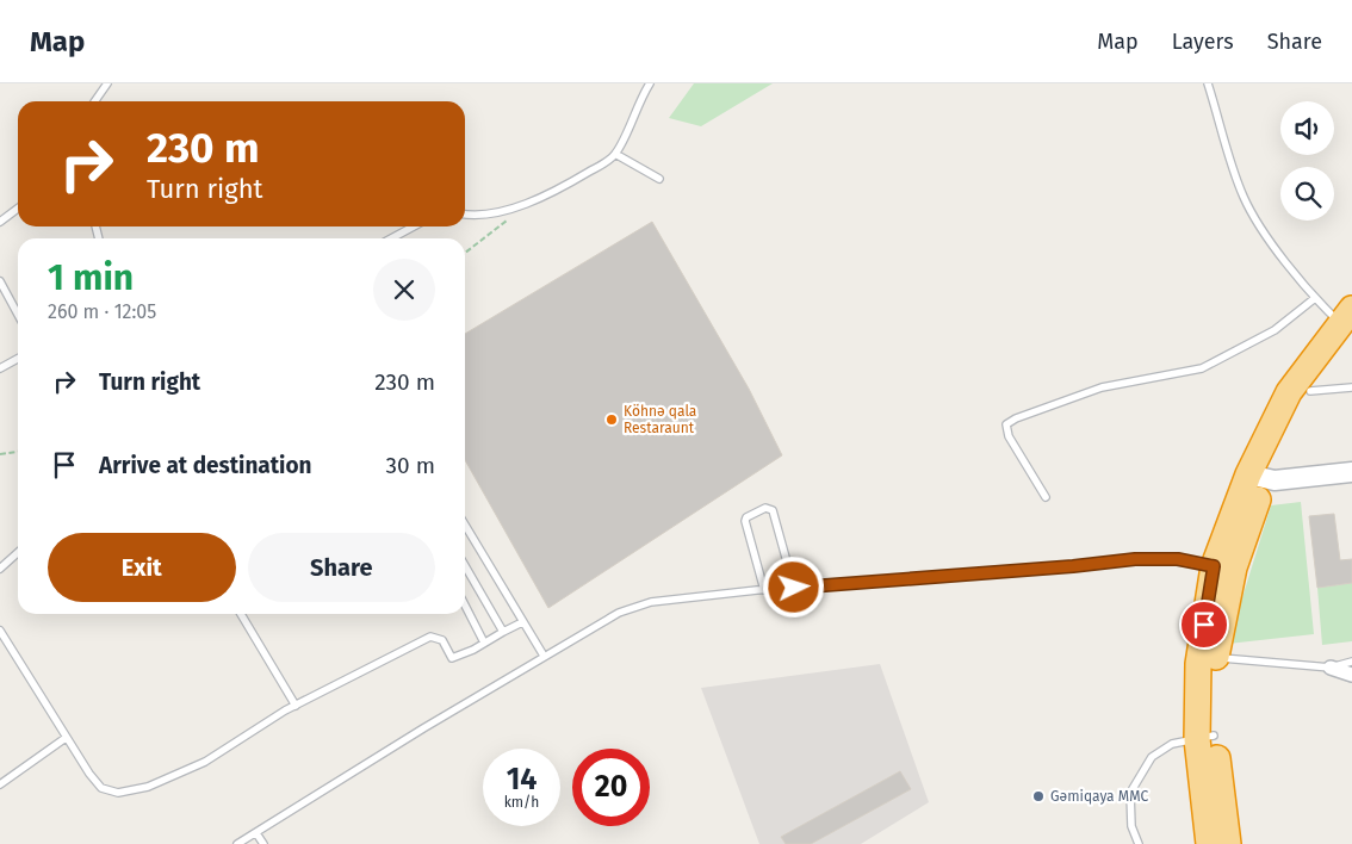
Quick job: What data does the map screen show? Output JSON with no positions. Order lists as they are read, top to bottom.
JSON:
{
  "places": ["Köhnə qala Restaraunt", "Gəmiqaya MMC"],
  "page": {
    "header": "Map",
    "nav": ["Map", "Layers", "Share"],
    "turn": ["230 m", "Turn right"],
    "heading": ["1 min", "260 m · 12:05"],
    "list": [
      {
        "name": "Turn right",
        "value": "230 m"
      },
      {
        "name": "Arrive at destination",
        "value": "30 m"
      }
    ],
    "buttons": ["Exit", "Share"],
    "speed": "14 km/h",
    "limit": "20"
  }
}
